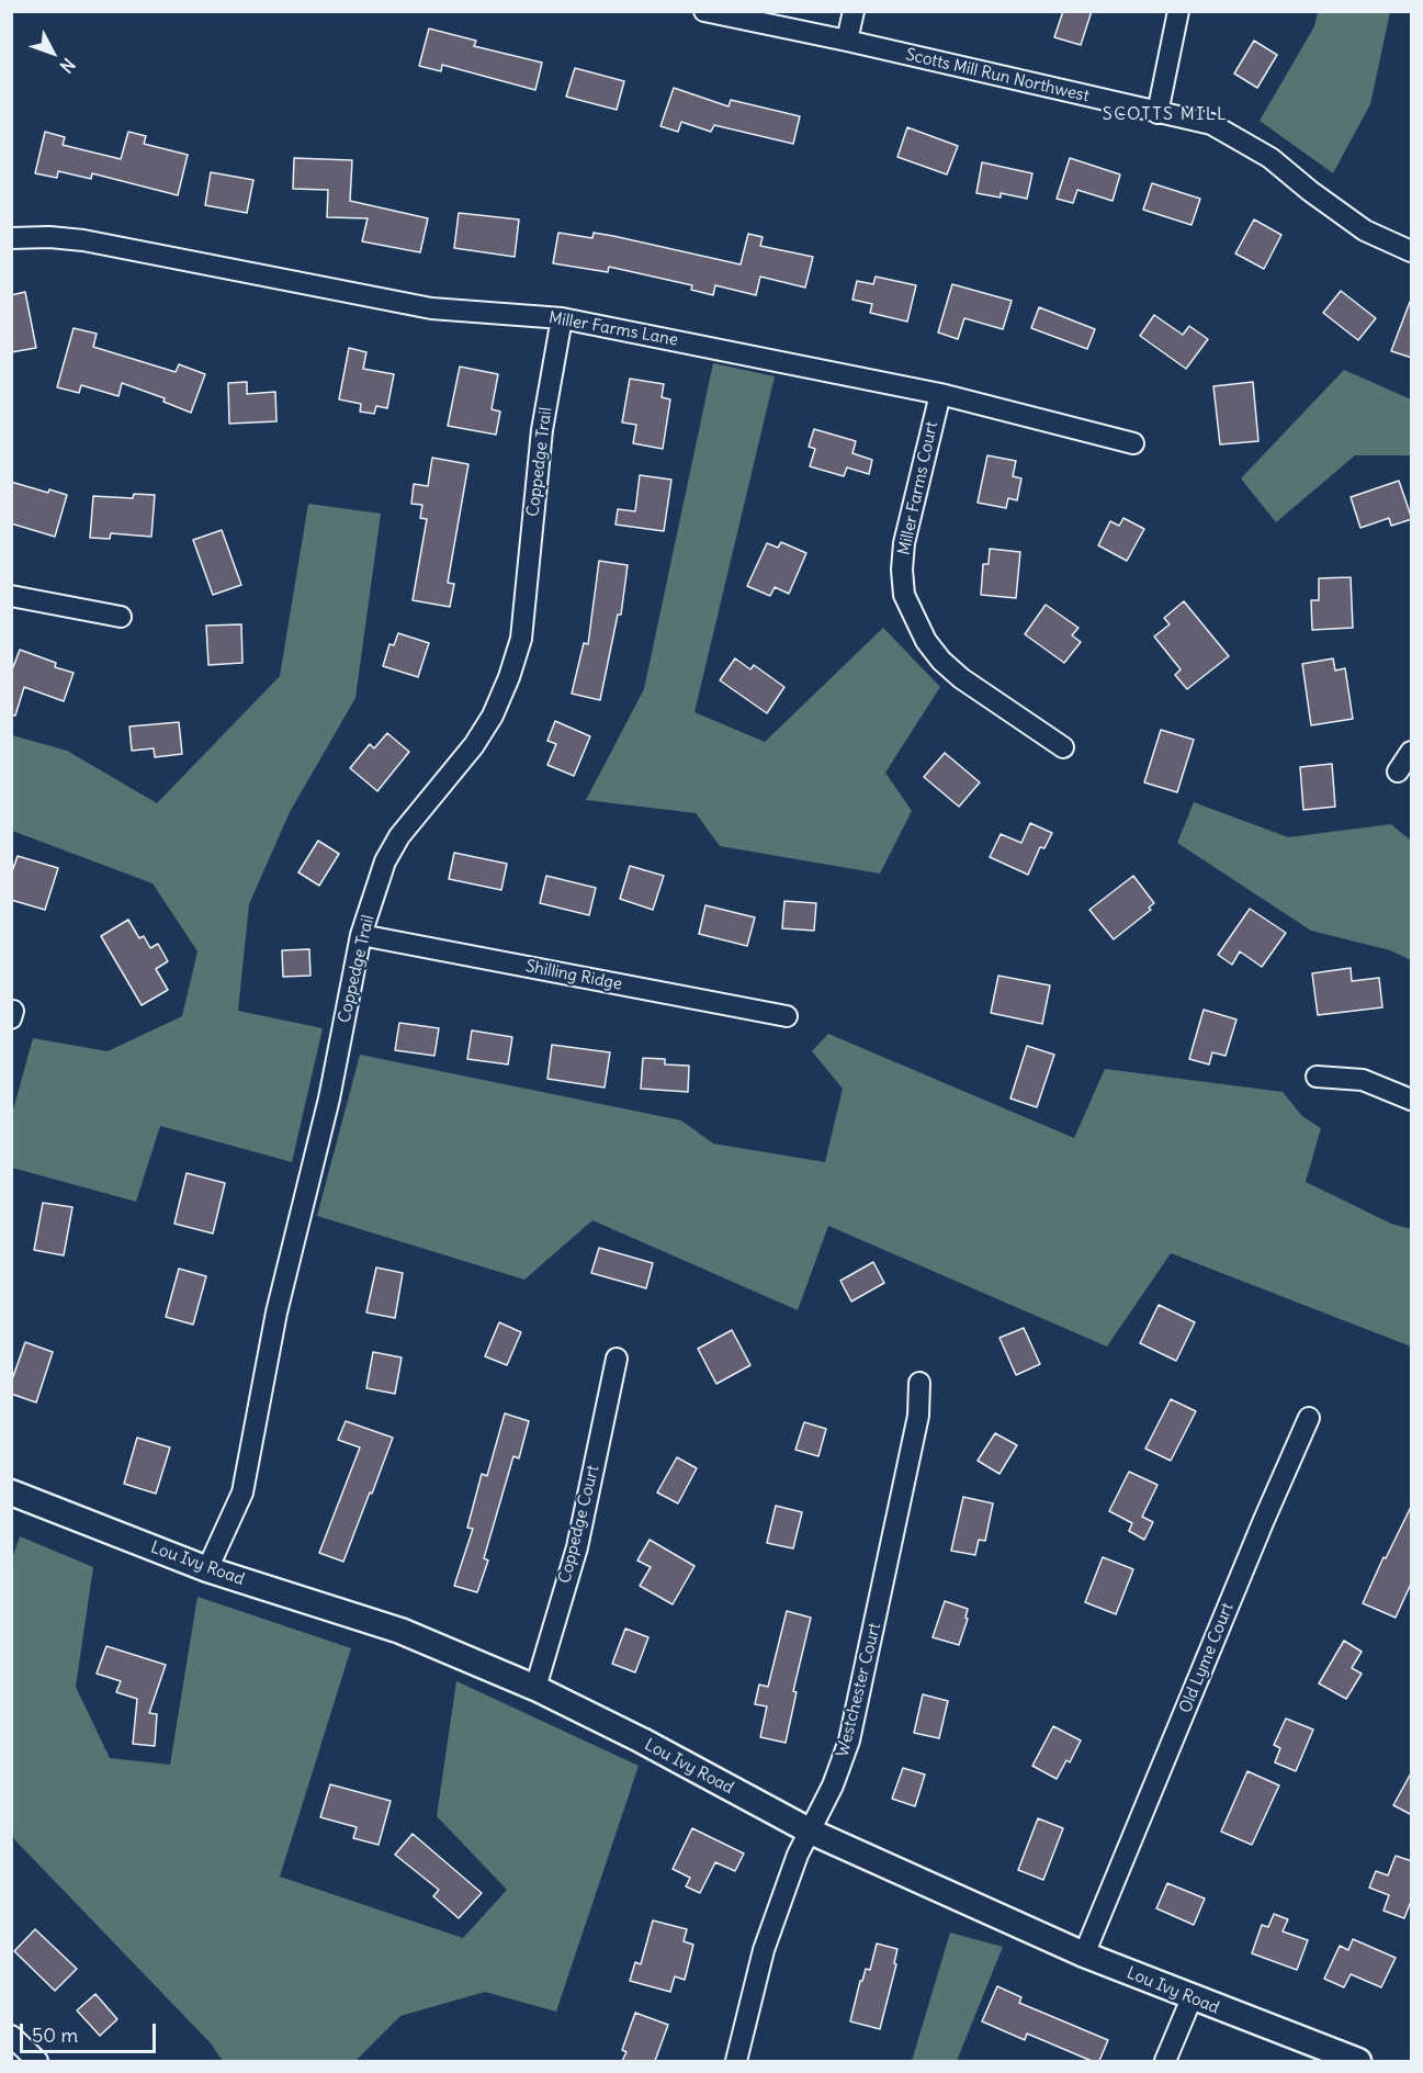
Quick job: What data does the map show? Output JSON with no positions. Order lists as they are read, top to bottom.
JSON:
{
  "streets": {
    "street": [
      "Scotts Mill Run Northwest",
      "Miller Farms Lane",
      "Coppedge Trail",
      "Miller Farms Court",
      "Shilling Ridge",
      "Coppedge Court",
      "Lou Ivy Road",
      "Old Lyme Court",
      "Westchester Court"
    ]
  },
  "crossings": [
    ["Miller Farms Lane", "Coppedge Trail"],
    ["Miller Farms Lane", "Miller Farms Court"],
    ["Coppedge Trail", "Shilling Ridge"],
    ["Coppedge Trail", "Lou Ivy Road"],
    ["Coppedge Court", "Lou Ivy Road"],
    ["Lou Ivy Road", "Old Lyme Court"],
    ["Lou Ivy Road", "Westchester Court"]
  ],
  "districts": ["SCOTTS MILL"],
  "scale_bar": "50 m",
  "north": "bottom right"
}
